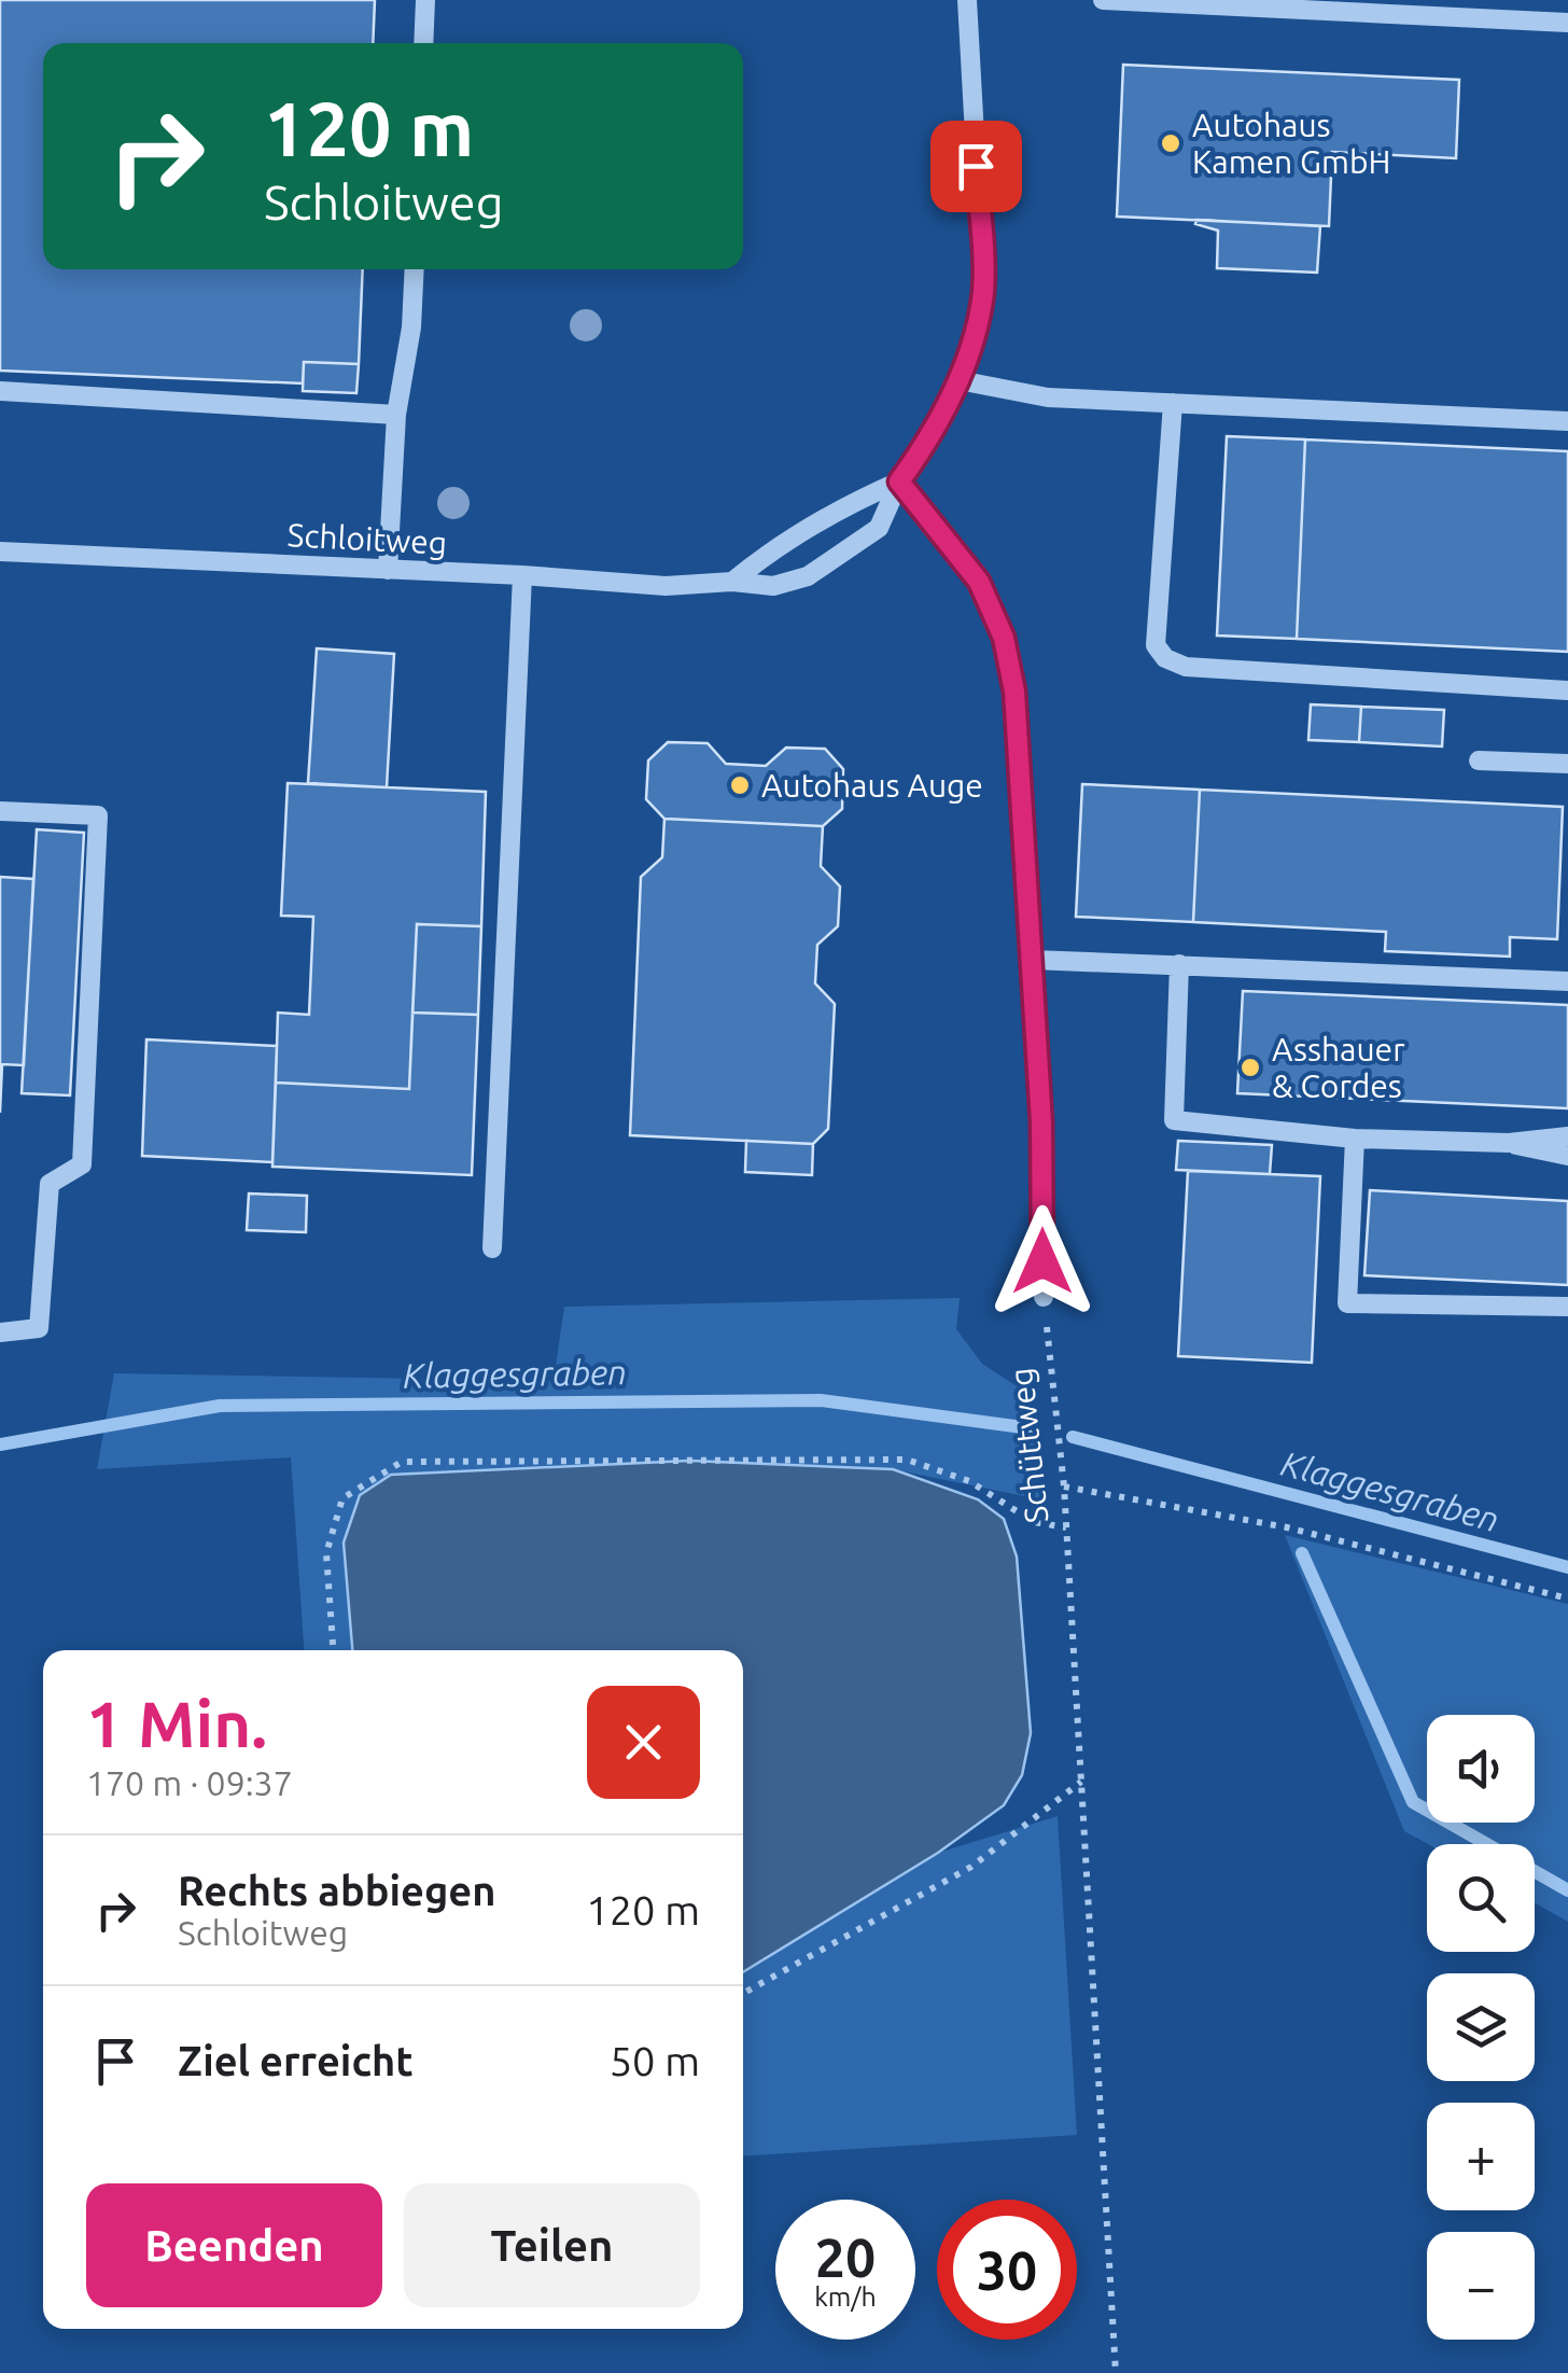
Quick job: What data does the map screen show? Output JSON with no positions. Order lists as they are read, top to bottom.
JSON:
{
  "streets": {
    "street": ["Schloitweg"],
    "path": ["Schüttweg"]
  },
  "water": ["Klaggesgraben"],
  "places": ["Autohaus Kamen GmbH", "Autohaus Auge", "Asshauer & Cordes"],
  "page": {
    "turn": ["120 m", "Schloitweg"],
    "heading": ["1 Min.", "170 m · 09:37"],
    "map_buttons": ["+", "−"],
    "list": [
      {
        "name": "Rechts abbiegen",
        "note": "Schloitweg",
        "value": "120 m"
      },
      {
        "name": "Ziel erreicht",
        "value": "50 m"
      }
    ],
    "buttons": ["Beenden", "Teilen"],
    "speed": "20 km/h",
    "limit": "30"
  }
}
